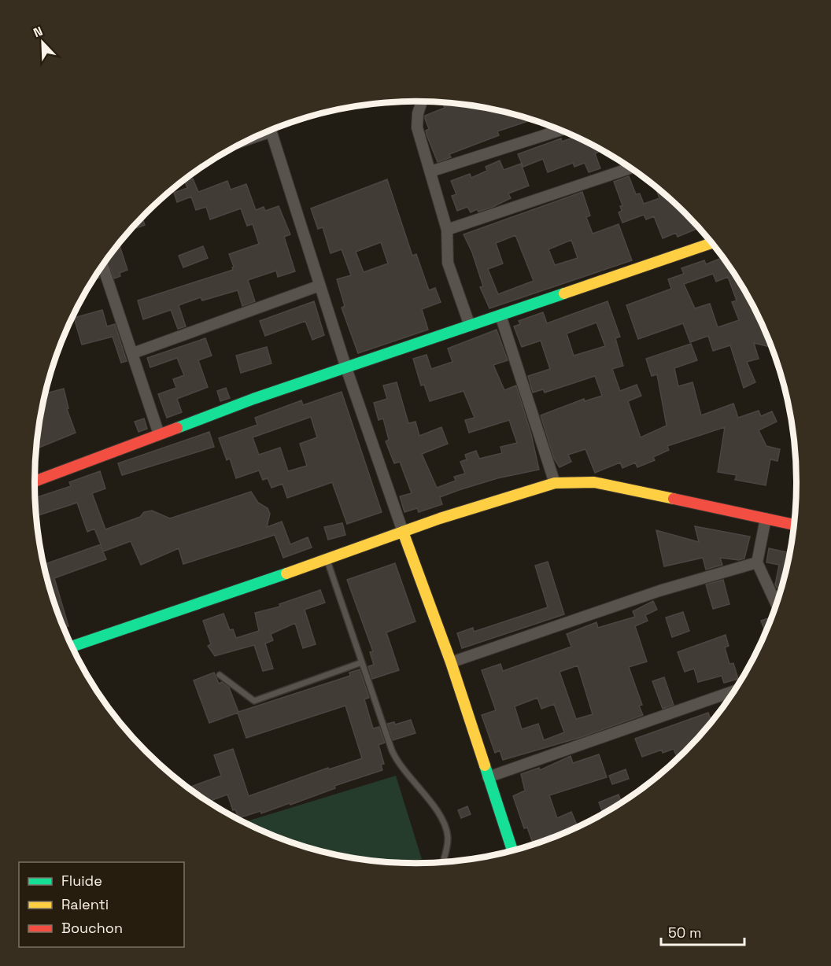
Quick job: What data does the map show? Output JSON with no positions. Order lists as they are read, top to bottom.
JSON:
{
  "legend": ["Fluide", "Ralenti", "Bouchon"],
  "scale_bar": "50 m",
  "north": "top left"
}
